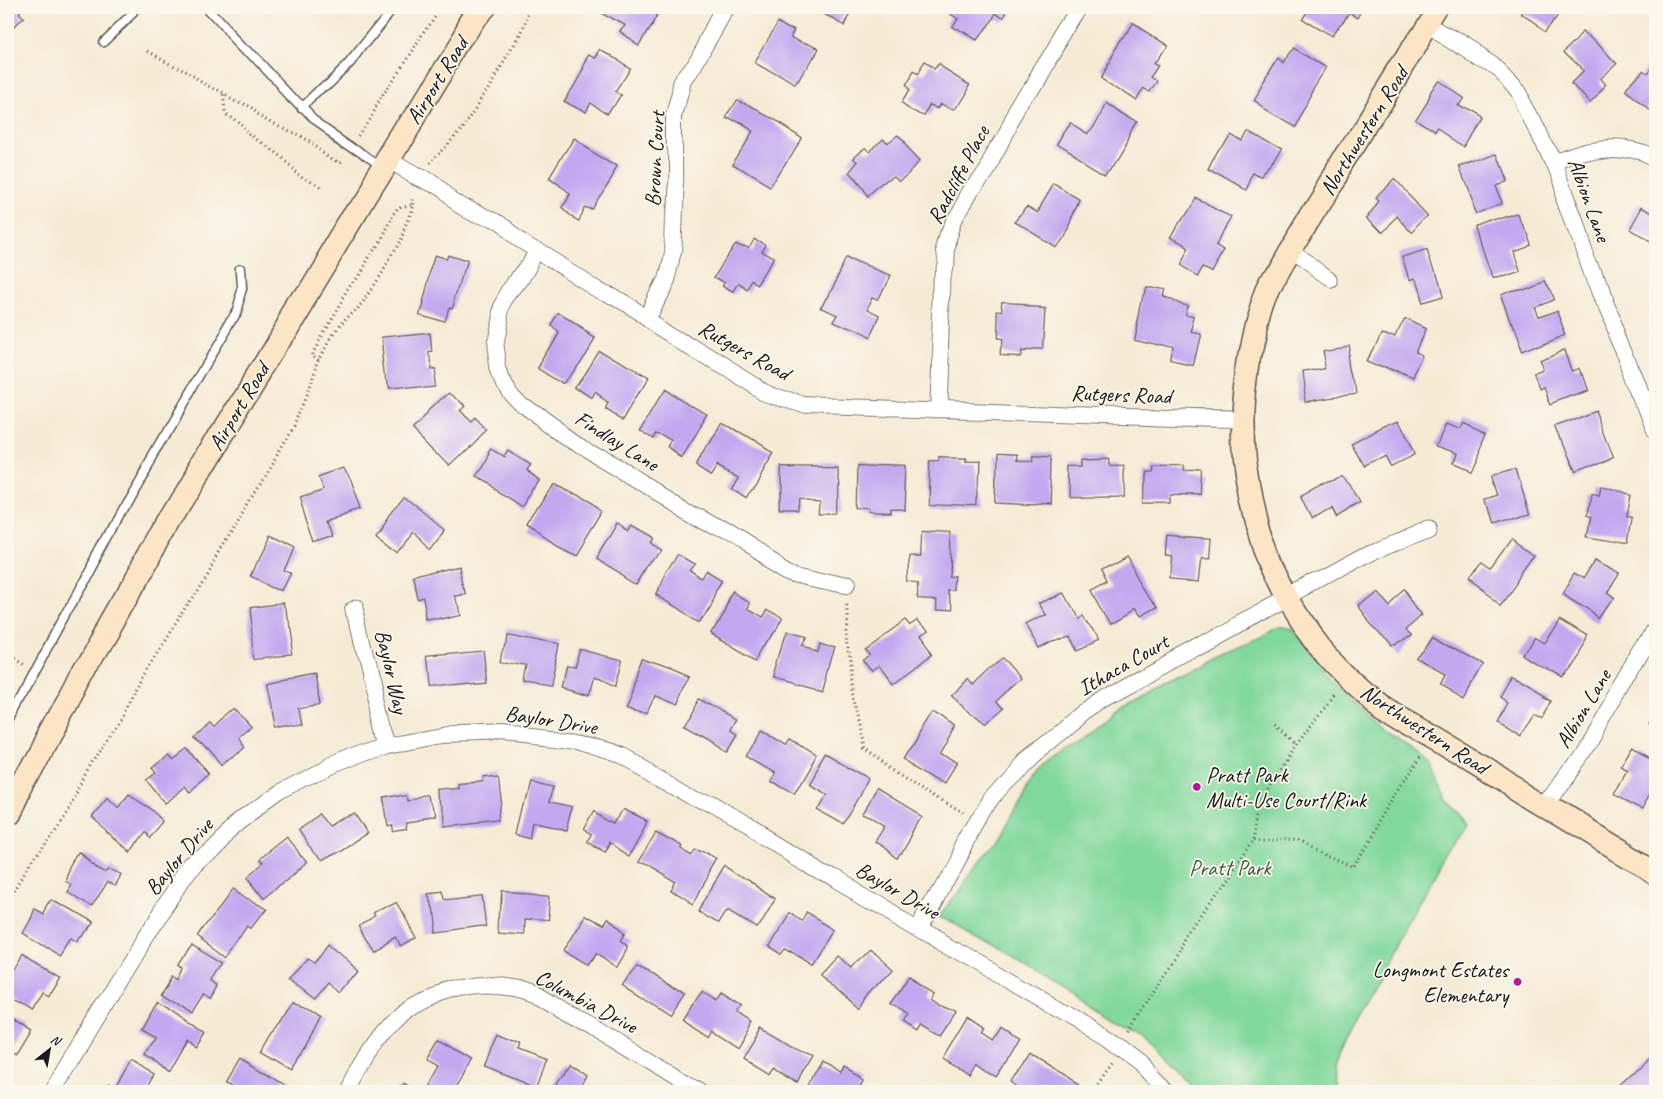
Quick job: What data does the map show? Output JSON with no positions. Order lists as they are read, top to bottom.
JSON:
{
  "streets": {
    "street": [
      "Airport Road",
      "Northwestern Road",
      "Brown Court",
      "Radcliffe Place",
      "Albion Lane",
      "Rutgers Road",
      "Findlay Lane",
      "Ithaca Court",
      "Baylor Way",
      "Baylor Drive",
      "Columbia Drive"
    ]
  },
  "crossings": [
    ["Airport Road", "Rutgers Road"],
    ["Northwestern Road", "Albion Lane"],
    ["Northwestern Road", "Rutgers Road"],
    ["Northwestern Road", "Ithaca Court"],
    ["Brown Court", "Rutgers Road"],
    ["Radcliffe Place", "Rutgers Road"],
    ["Rutgers Road", "Findlay Lane"],
    ["Ithaca Court", "Baylor Drive"],
    ["Baylor Way", "Baylor Drive"]
  ],
  "parks": ["Pratt Park"],
  "places": ["Pratt Park Multi-Use Court/Rink", "Longmont Estates Elementary"],
  "north": "top right"
}
